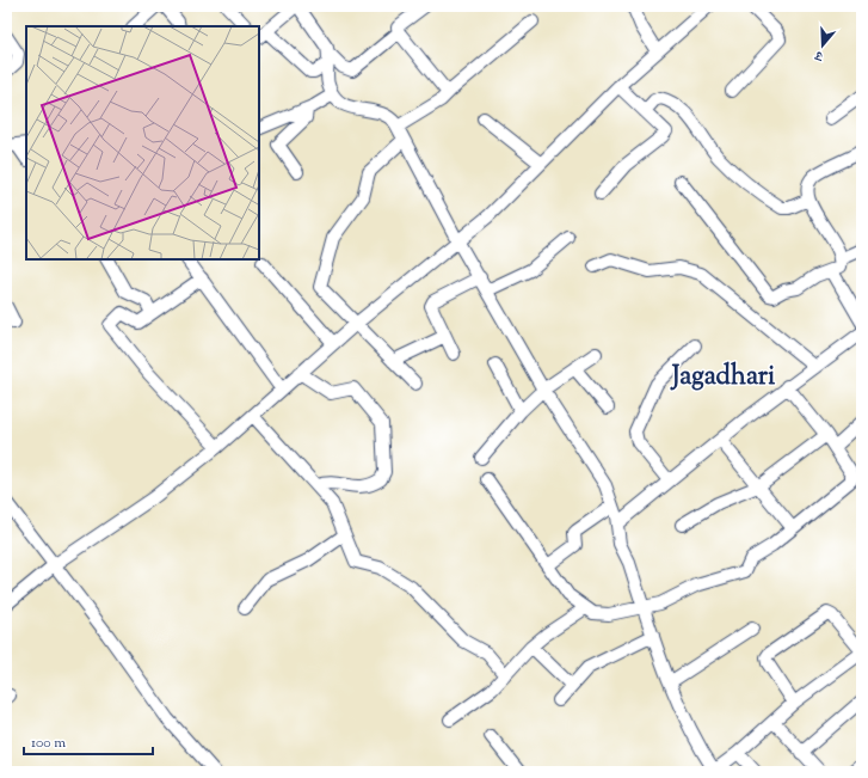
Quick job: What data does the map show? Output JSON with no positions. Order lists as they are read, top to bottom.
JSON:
{
  "districts": ["Jagadhari"],
  "scale_bar": "100 m",
  "north": "bottom"
}
